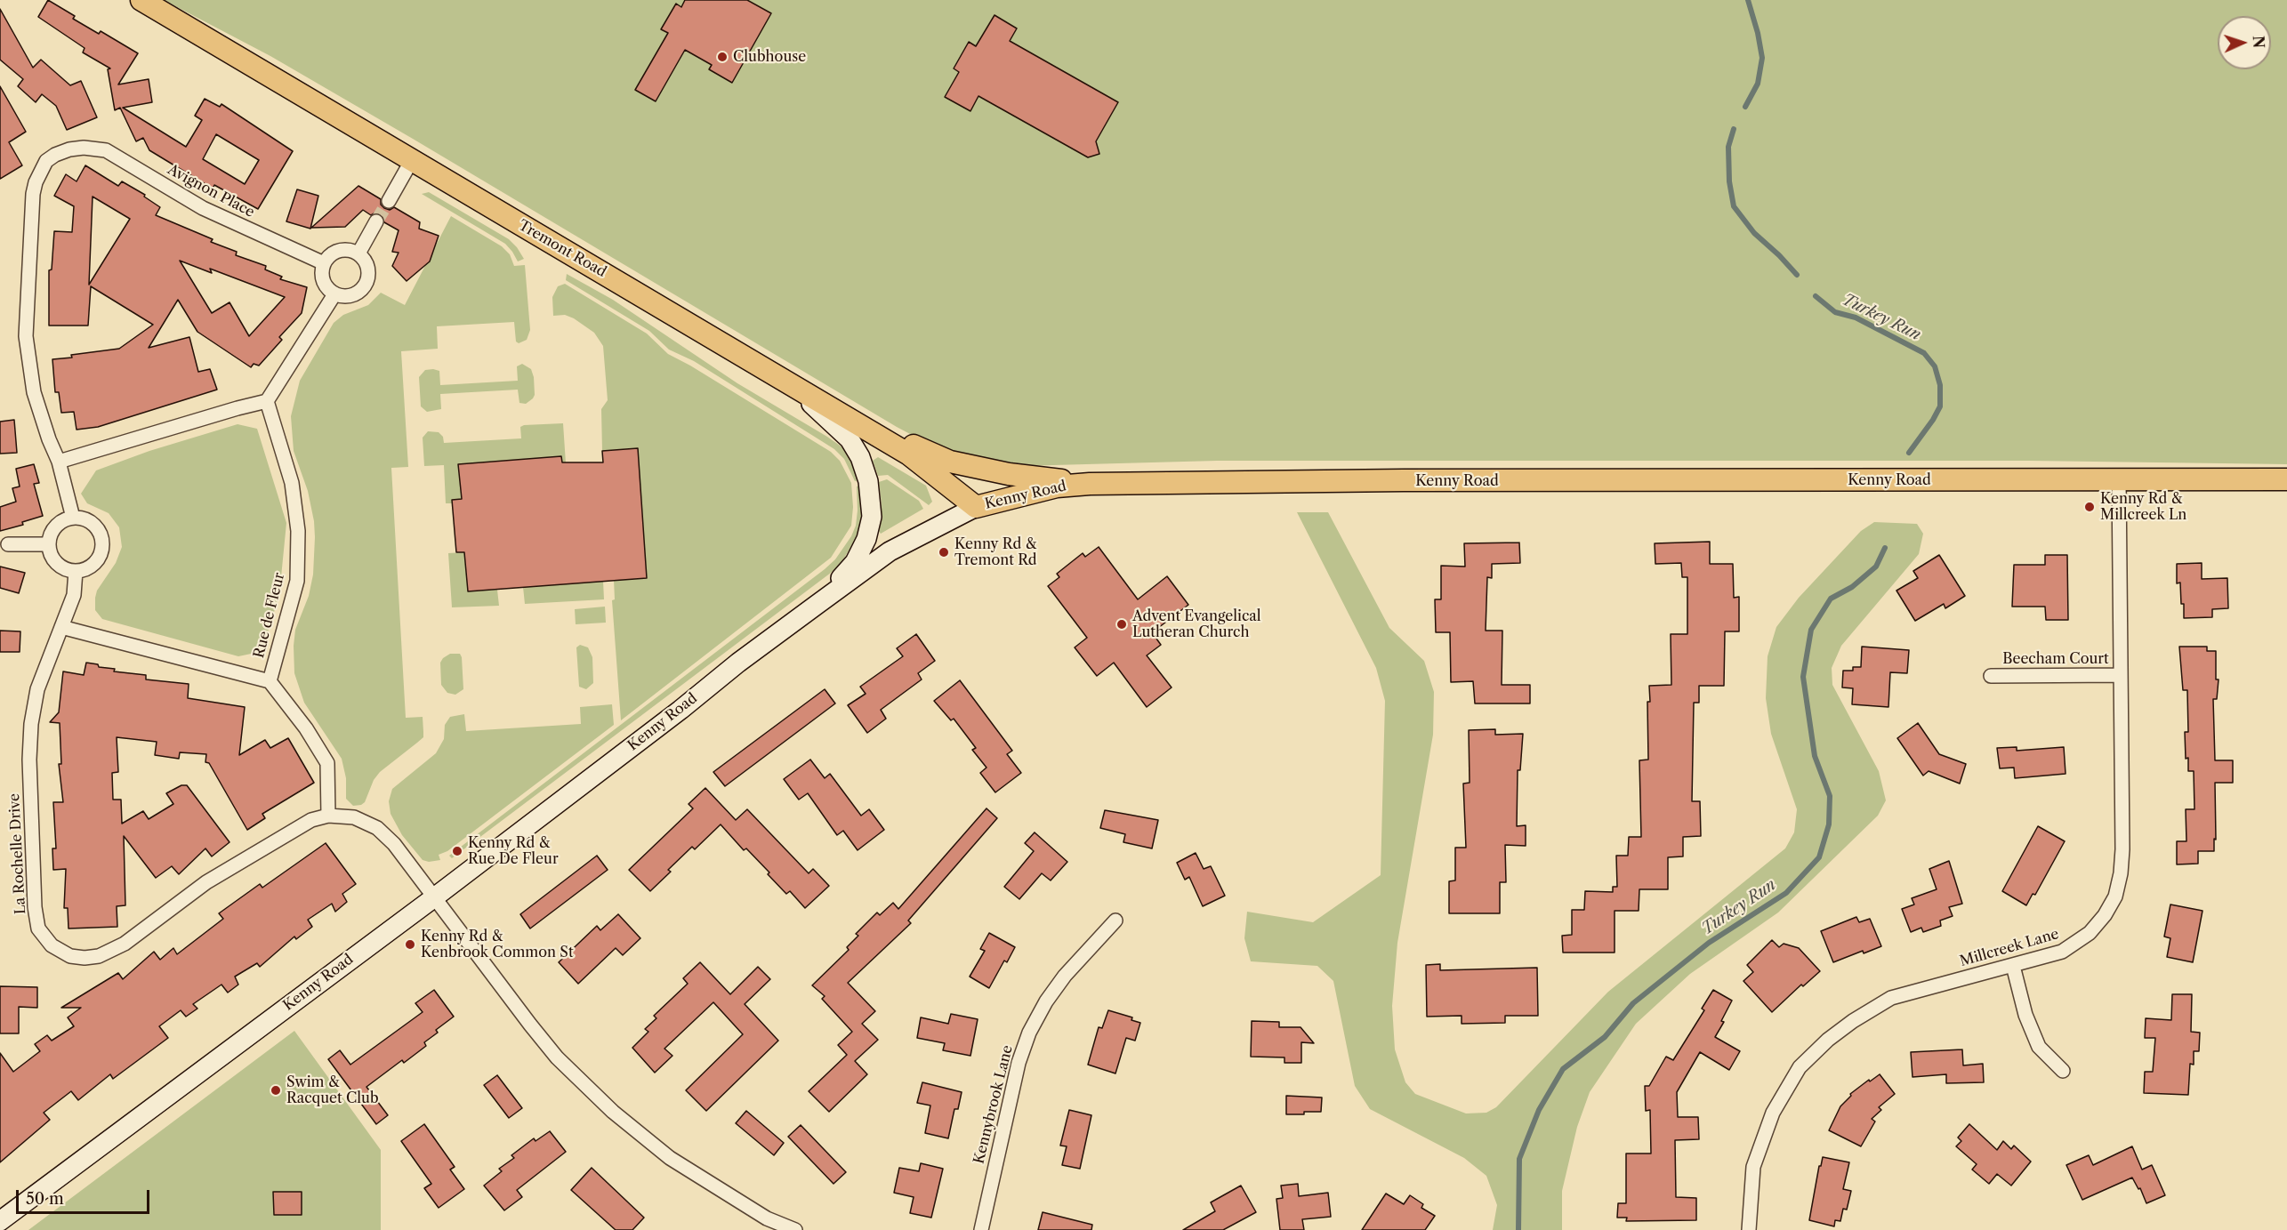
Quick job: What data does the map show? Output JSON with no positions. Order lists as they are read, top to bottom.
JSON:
{
  "streets": {
    "main road": ["Tremont Road", "Kenny Road"],
    "street": [
      "Avignon Place",
      "Rue de Fleur",
      "Beecham Court",
      "La Rochelle Drive",
      "Millcreek Lane",
      "Kennybrook Lane"
    ]
  },
  "crossings": [
    ["Tremont Road", "Kenny Road"],
    ["Kenny Road", "Millcreek Lane"],
    ["Rue de Fleur", "La Rochelle Drive"],
    ["Beecham Court", "Millcreek Lane"]
  ],
  "water": ["Turkey Run"],
  "places": [
    "Clubhouse",
    "Kenny Rd & Millcreek Ln",
    "Kenny Rd & Tremont Rd",
    "Advent Evangelical Lutheran Church",
    "Kenny Rd & Rue De Fleur",
    "Kenny Rd & Kenbrook Common St",
    "Swim & Racquet Club"
  ],
  "scale_bar": "50 m",
  "north": "right"
}
